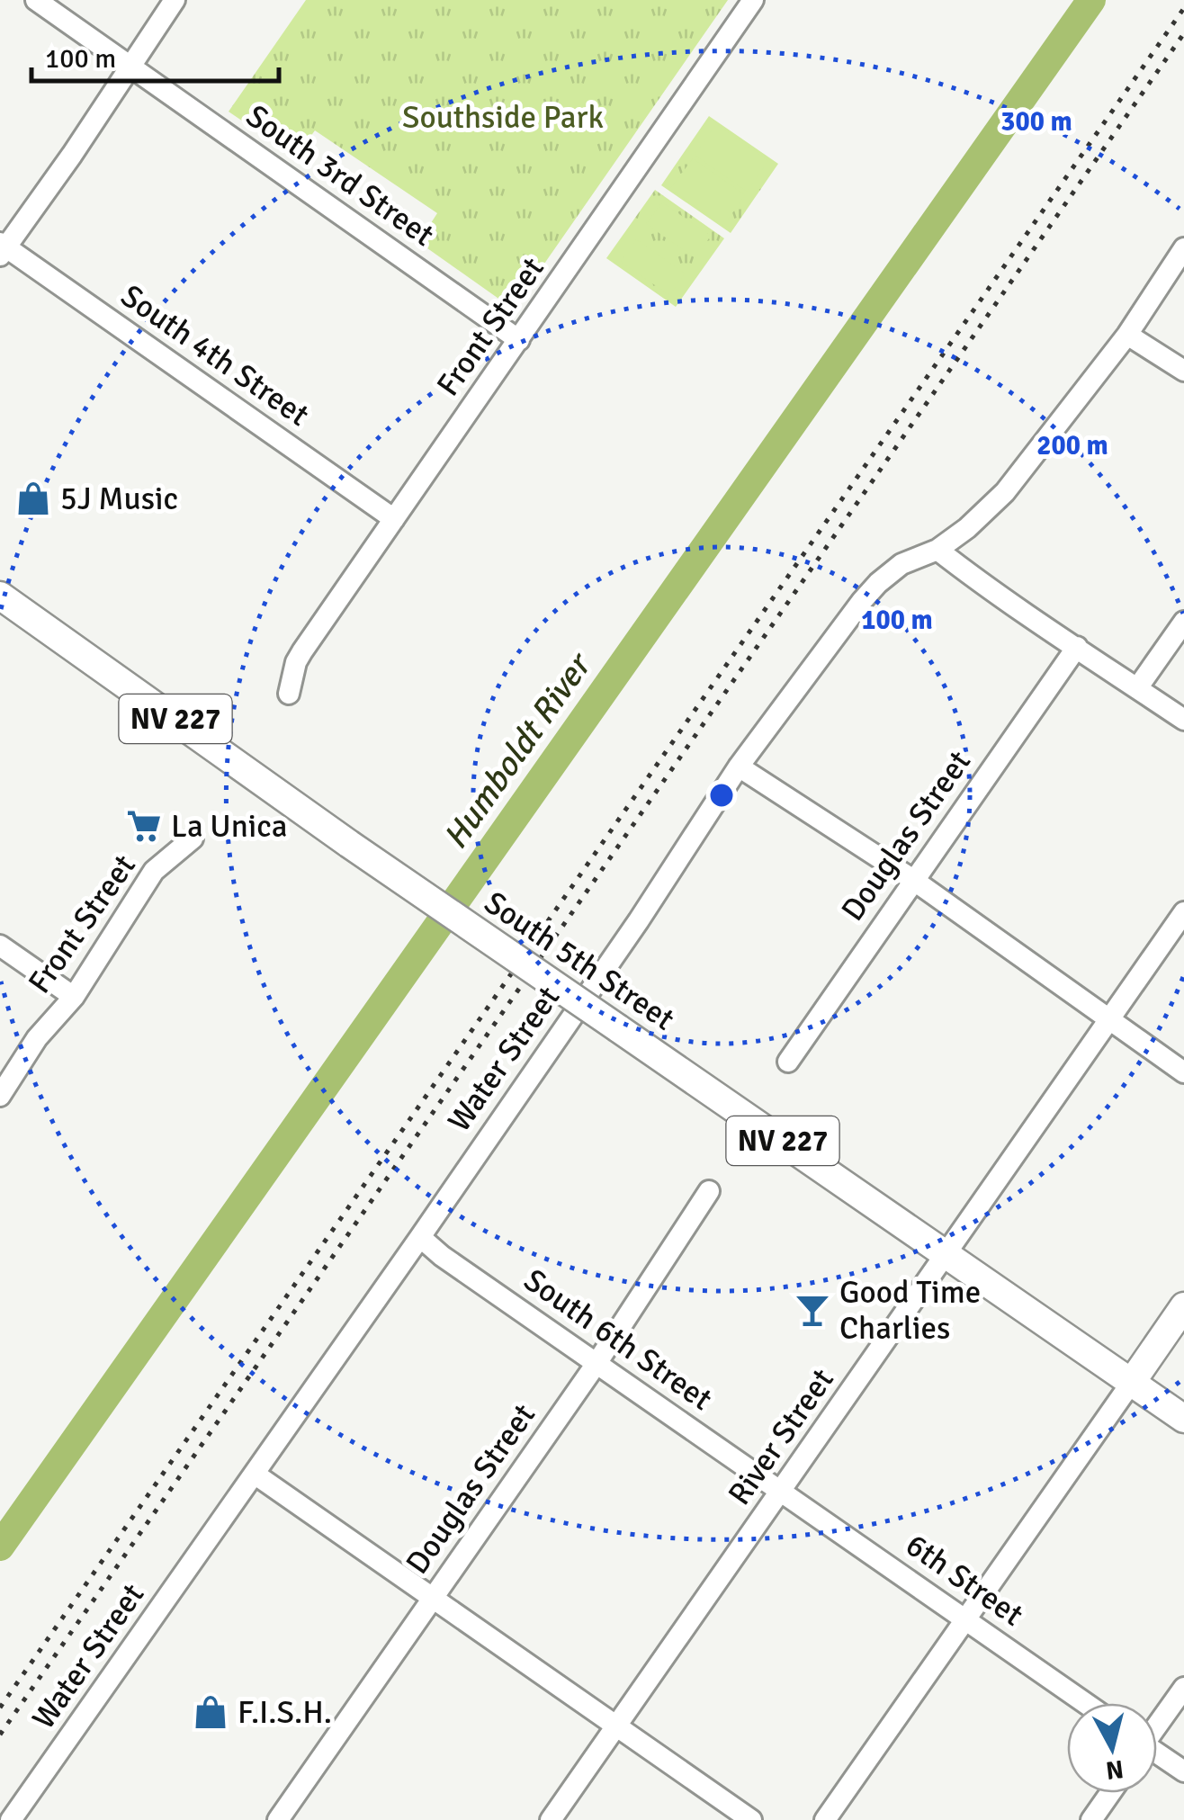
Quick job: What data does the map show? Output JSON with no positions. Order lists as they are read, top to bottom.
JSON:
{
  "streets": {
    "main road": ["NV 227", "South 5th Street"],
    "street": [
      "South 3rd Street",
      "Front Street",
      "South 4th Street",
      "Douglas Street",
      "Water Street",
      "South 6th Street",
      "River Street",
      "6th Street"
    ]
  },
  "crossings": [
    ["South 3rd Street", "Front Street"],
    ["Front Street", "South 4th Street"],
    ["NV 227", "South 5th Street"],
    ["NV 227", "River Street"],
    ["Douglas Street", "South 6th Street"],
    ["South 5th Street", "River Street"],
    ["Water Street", "South 6th Street"],
    ["South 6th Street", "River Street"],
    ["South 6th Street", "6th Street"],
    ["River Street", "6th Street"]
  ],
  "water": ["Humboldt River"],
  "parks": ["Southside Park"],
  "places": {
    "shop": ["5J Music", "F.I.S.H."],
    "supermarket": ["La Unica"],
    "bar": ["Good Time Charlies"]
  },
  "scale_bar": "100 m",
  "north": "bottom",
  "rings": ["300 m", "200 m", "100 m"]
}
